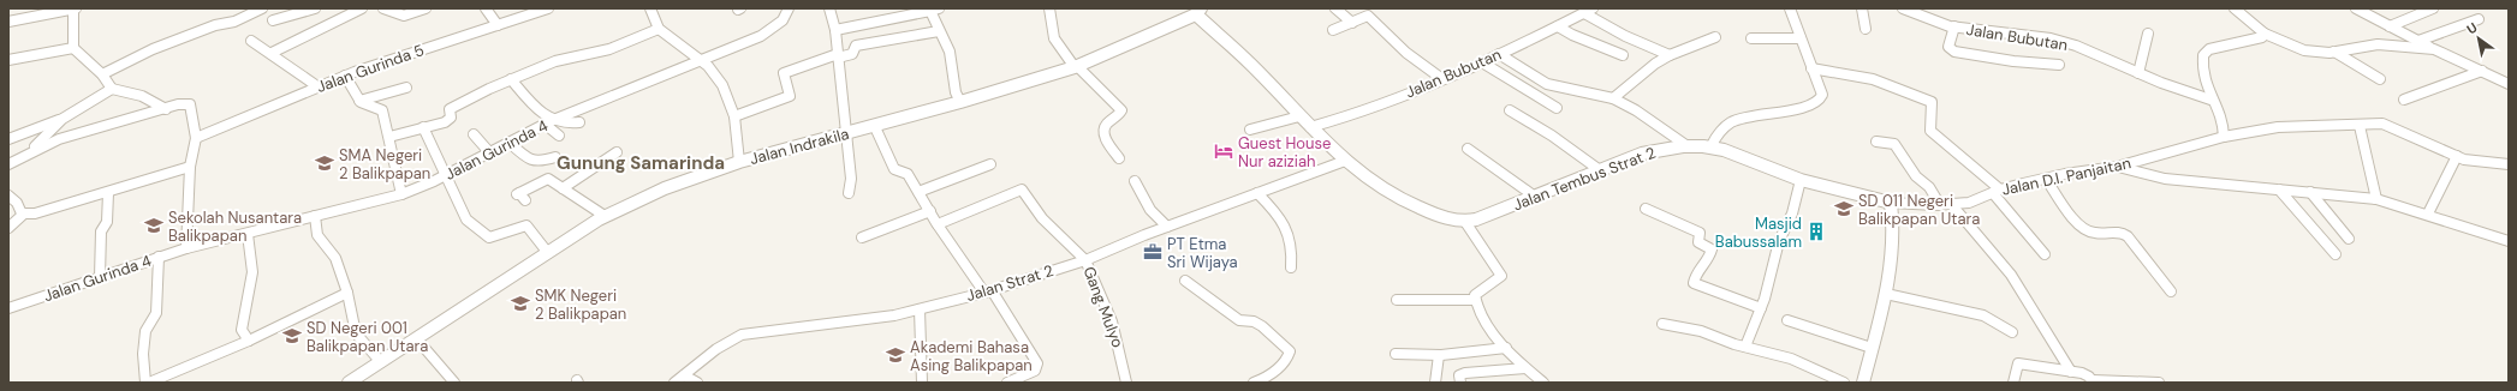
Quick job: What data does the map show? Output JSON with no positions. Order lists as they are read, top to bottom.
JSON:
{
  "streets": {
    "street": [
      "Jalan Bubutan",
      "Jalan Gurinda 5",
      "Jalan Indrakila",
      "Jalan Gurinda 4",
      "Jalan D.I. Panjaitan",
      "Jalan Tembus Strat 2",
      "Jalan Strat 2",
      "Gang Mulyo"
    ]
  },
  "crossings": [
    ["Jalan D.I. Panjaitan", "Jalan Tembus Strat 2"],
    ["Jalan Strat 2", "Gang Mulyo"]
  ],
  "districts": ["Gunung Samarinda"],
  "places": {
    "hotel": ["Guest House Nur aziziah"],
    "school or university": [
      "SMA Negeri 2 Balikpapan",
      "SD 011 Negeri Balikpapan Utara",
      "Sekolah Nusantara Balikpapan",
      "SMK Negeri 2 Balikpapan",
      "SD Negeri 001 Balikpapan Utara",
      "Akademi Bahasa Asing Balikpapan"
    ],
    "building": ["Masjid Babussalam"],
    "office": ["PT Etma Sri Wijaya"]
  },
  "north": "top left"
}
